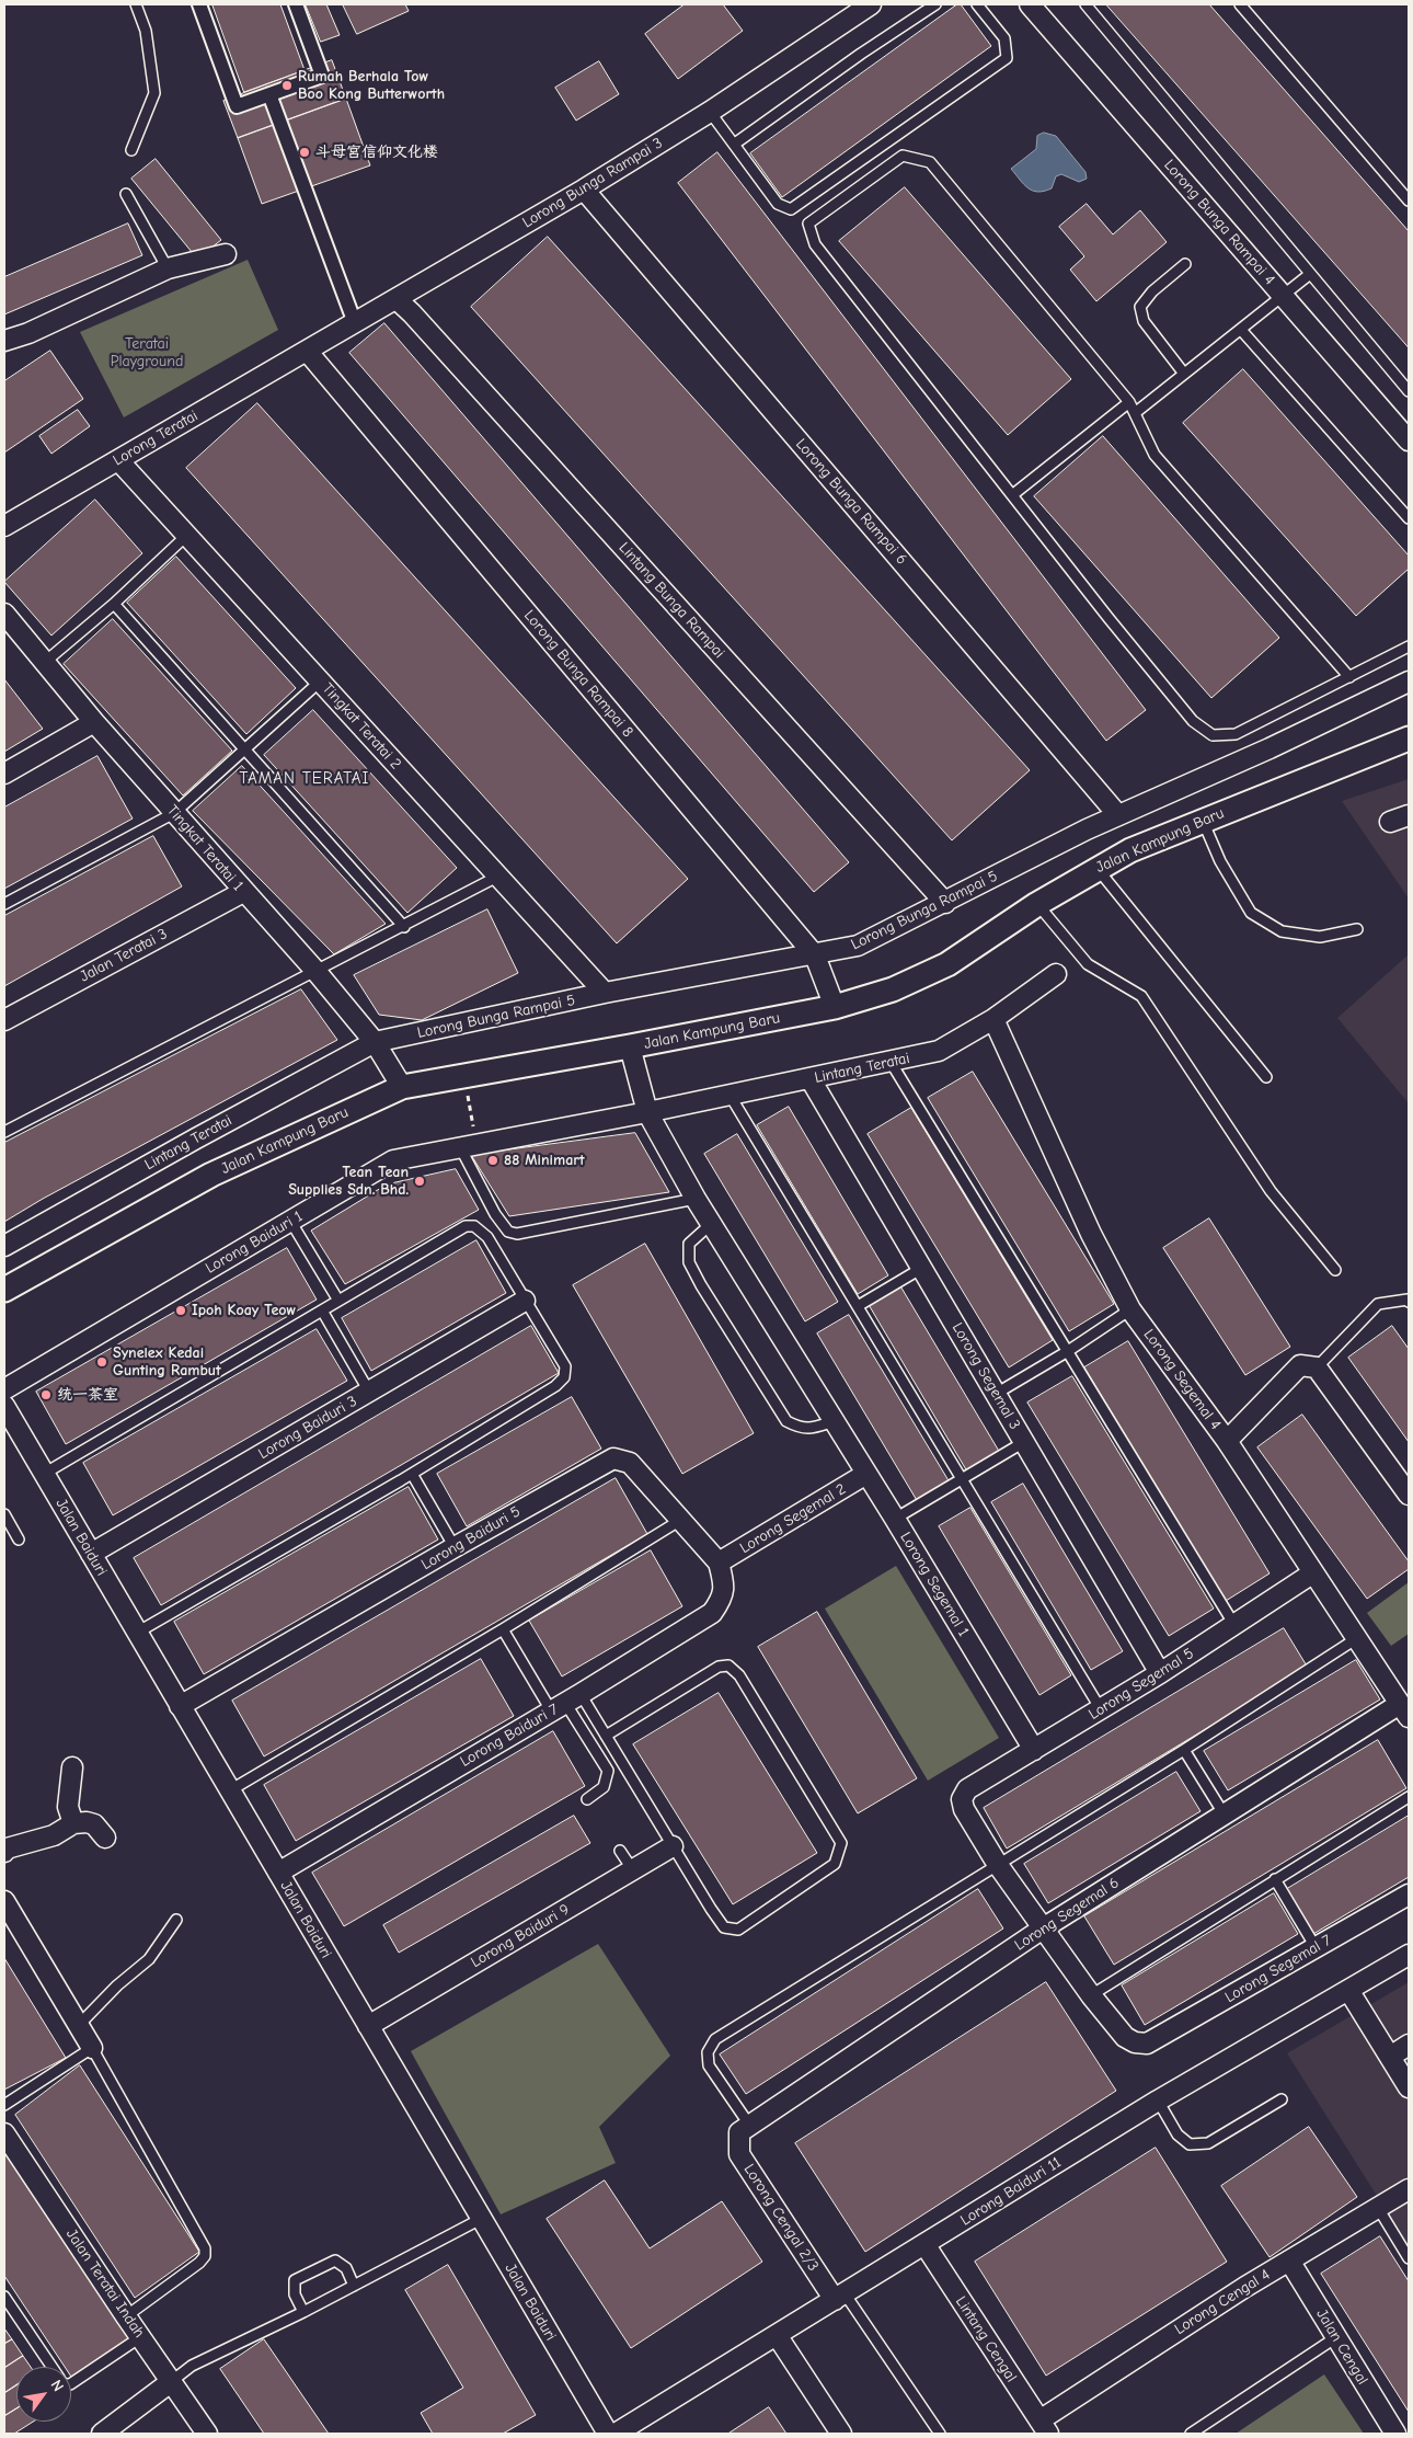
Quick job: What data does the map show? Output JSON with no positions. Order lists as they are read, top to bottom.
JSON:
{
  "streets": {
    "street": [
      "Lorong Bunga Rampai 3",
      "Lorong Bunga Rampai 4",
      "Lorong Teratai",
      "Lorong Bunga Rampai 6",
      "Lintang Bunga Rampai",
      "Lorong Bunga Rampai 8",
      "Tingkat Teratai 2",
      "Jalan Kampung Baru",
      "Tingkat Teratai 1",
      "Lorong Bunga Rampai 5",
      "Jalan Teratai 3",
      "Lintang Teratai",
      "Lorong Baiduri 1",
      "Lorong Segemal 3",
      "Lorong Segemal 4",
      "Lorong Baiduri 3",
      "Lorong Segemal 2",
      "Jalan Baiduri",
      "Lorong Baiduri 5",
      "Lorong Segemal 1",
      "Lorong Segemal 5",
      "Lorong Baiduri 7",
      "Lorong Segemal 6",
      "Lorong Baiduri 9",
      "Lorong Segemal 7",
      "Lorong Baiduri 11",
      "Lorong Cengal 2/3",
      "Jalan Teratai Indah",
      "Lorong Cengal 4",
      "Lintang Cengal",
      "Jalan Cengal"
    ]
  },
  "crossings": [
    ["Lorong Bunga Rampai 3", "Lorong Teratai"],
    ["Lorong Bunga Rampai 3", "Lorong Bunga Rampai 6"],
    ["Lorong Bunga Rampai 3", "Lintang Bunga Rampai"],
    ["Lorong Bunga Rampai 3", "Lorong Bunga Rampai 8"],
    ["Lorong Teratai", "Lorong Bunga Rampai 8"],
    ["Lorong Teratai", "Tingkat Teratai 2"],
    ["Lorong Bunga Rampai 6", "Lorong Bunga Rampai 5"],
    ["Lintang Bunga Rampai", "Lorong Bunga Rampai 5"],
    ["Lorong Bunga Rampai 8", "Jalan Kampung Baru"],
    ["Lorong Bunga Rampai 8", "Lorong Bunga Rampai 5"],
    ["Tingkat Teratai 2", "Lorong Bunga Rampai 5"],
    ["Jalan Kampung Baru", "Tingkat Teratai 1"],
    ["Jalan Kampung Baru", "Lorong Segemal 1"],
    ["Tingkat Teratai 1", "Lorong Bunga Rampai 5"],
    ["Tingkat Teratai 1", "Jalan Teratai 3"],
    ["Tingkat Teratai 1", "Lintang Teratai"],
    ["Lorong Bunga Rampai 5", "Lintang Teratai"],
    ["Lintang Teratai", "Lorong Baiduri 1"],
    ["Lintang Teratai", "Lorong Segemal 3"],
    ["Lintang Teratai", "Lorong Segemal 4"],
    ["Lintang Teratai", "Lorong Segemal 1"],
    ["Lorong Baiduri 1", "Lorong Segemal 1"],
    ["Lorong Segemal 3", "Lorong Segemal 5"],
    ["Lorong Segemal 4", "Lorong Segemal 5"],
    ["Lorong Segemal 4", "Lorong Segemal 6"],
    ["Lorong Baiduri 3", "Jalan Baiduri"],
    ["Lorong Segemal 2", "Lorong Baiduri 5"],
    ["Lorong Segemal 2", "Lorong Segemal 1"],
    ["Jalan Baiduri", "Lorong Baiduri 5"],
    ["Jalan Baiduri", "Lorong Baiduri 7"],
    ["Jalan Baiduri", "Lorong Baiduri 9"],
    ["Lorong Baiduri 5", "Lorong Baiduri 7"],
    ["Lorong Segemal 1", "Lorong Segemal 5"],
    ["Lorong Segemal 6", "Lorong Cengal 2/3"],
    ["Lorong Baiduri 11", "Lorong Cengal 2/3"],
    ["Lorong Baiduri 11", "Lintang Cengal"],
    ["Lorong Cengal 4", "Lintang Cengal"],
    ["Lorong Cengal 4", "Jalan Cengal"]
  ],
  "districts": ["TAMAN TERATAI"],
  "parks": ["Teratai Playground"],
  "places": [
    "Rumah Berhala Tow Boo Kong Butterworth",
    "斗母宫信仰文化楼",
    "88 Minimart",
    "Tean Tean Supplies Sdn. Bhd.",
    "Ipoh Koay Teow",
    "Synelex Kedai Gunting Rambut",
    "统一茶室"
  ],
  "north": "top right"
}
